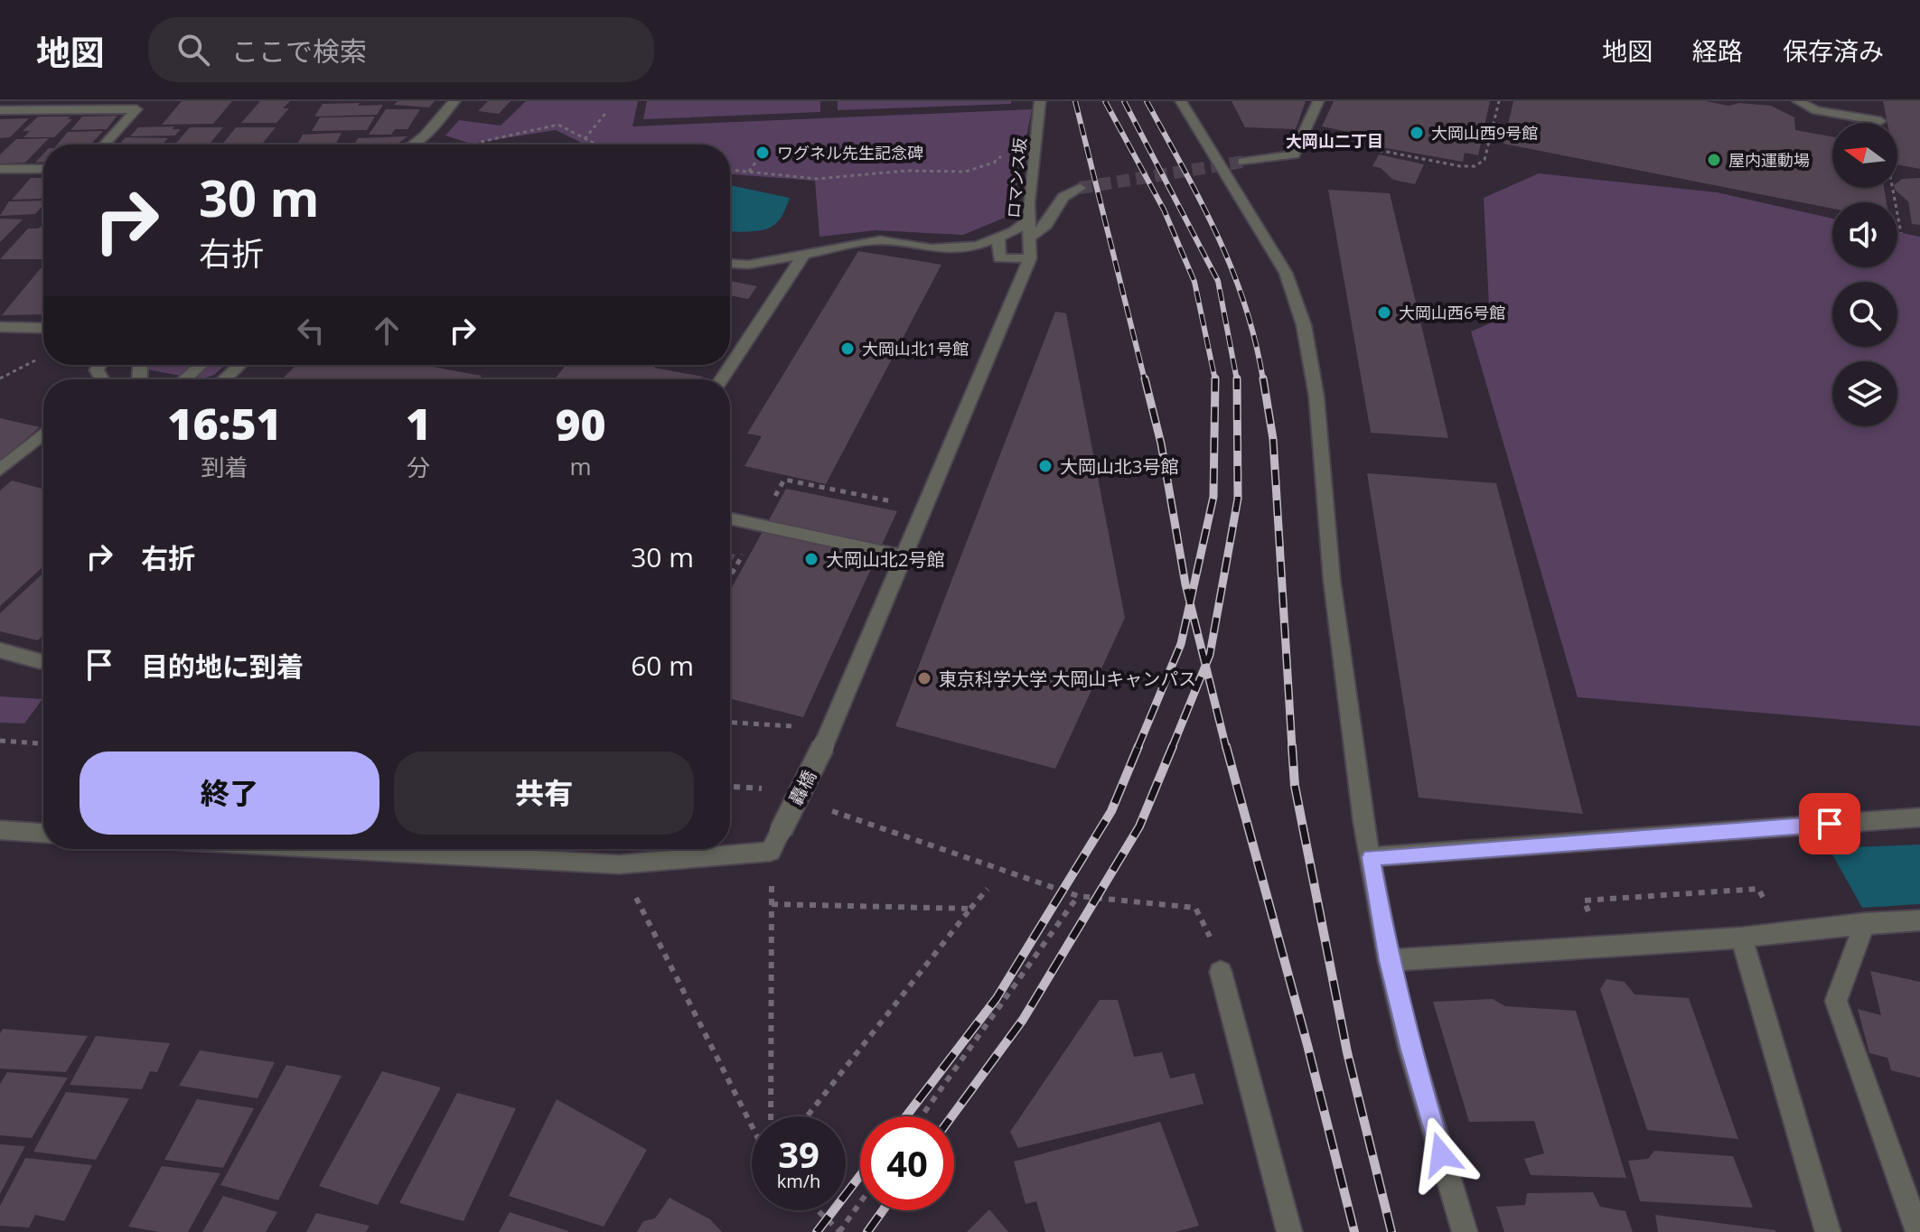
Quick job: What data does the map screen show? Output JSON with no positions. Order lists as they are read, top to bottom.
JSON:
{
  "streets": {
    "street": ["ロマンス坂", "轟橋"]
  },
  "crossings": [
    ["ロマンス坂", "轟橋"]
  ],
  "districts": ["大岡山二丁目"],
  "places": [
    "大岡山西9号館",
    "ワグネル先生記念碑",
    "屋内運動場",
    "大岡山西6号館",
    "大岡山北1号館",
    "大岡山北3号館",
    "大岡山北2号館",
    "東京科学大学 大岡山キャンパス"
  ],
  "north": "left",
  "page": {
    "header": "地図",
    "search": "ここで検索",
    "nav": ["地図", "経路", "保存済み"],
    "turn": ["30 m", "右折"],
    "eta": [
      "16:51",
      "到着",
      "1",
      "分",
      "90",
      "m"
    ],
    "list": [
      {
        "name": "右折",
        "value": "30 m"
      },
      {
        "name": "目的地に到着",
        "value": "60 m"
      }
    ],
    "buttons": ["終了", "共有"],
    "speed": "39 km/h",
    "limit": "40"
  }
}
